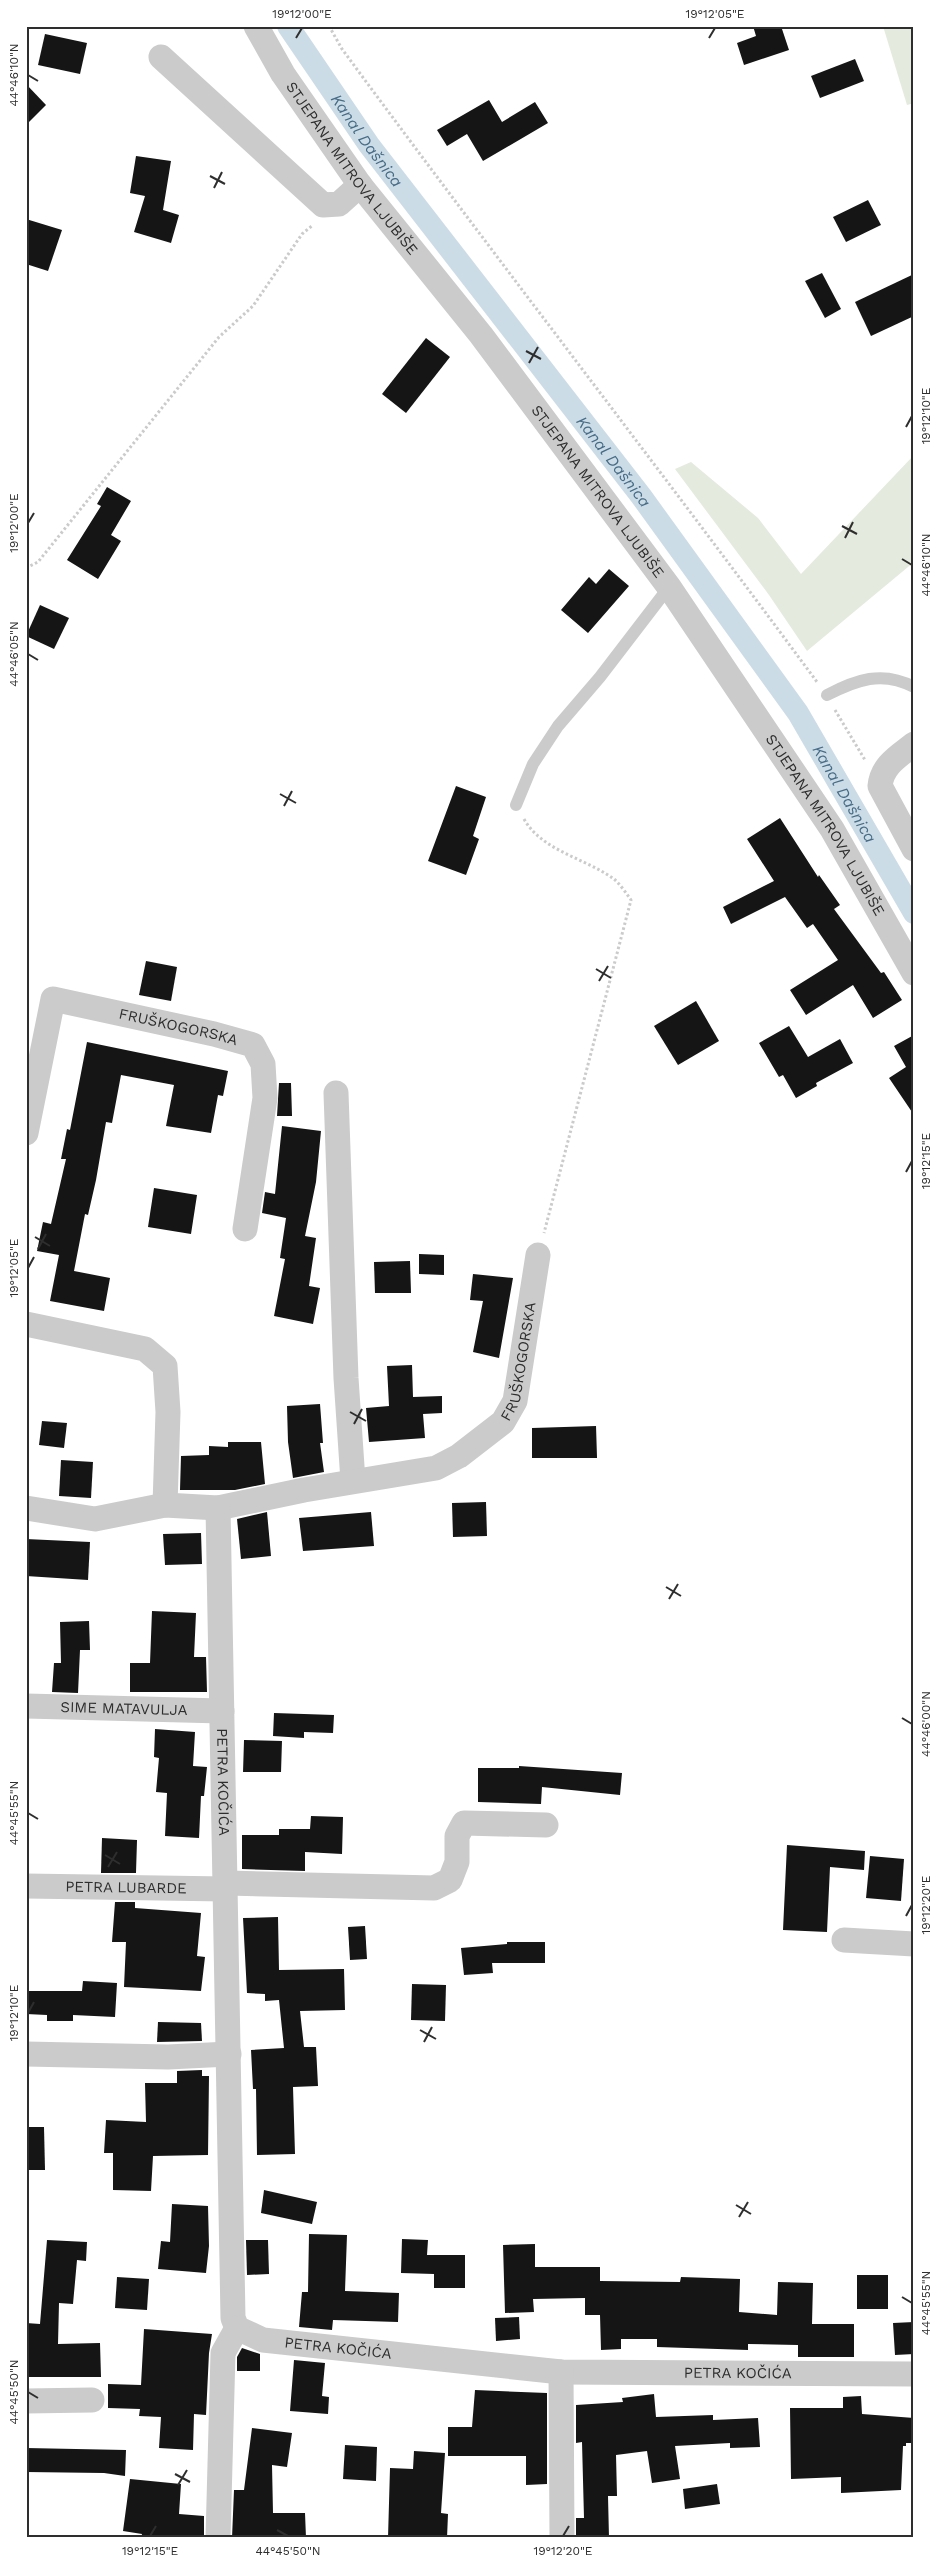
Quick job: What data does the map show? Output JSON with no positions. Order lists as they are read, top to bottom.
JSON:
{
  "streets": {
    "street": [
      "STJEPANA MITROVA LJUBIŠE",
      "FRUŠKOGORSKA",
      "SIME MATAVULJA",
      "PETRA KOČIĆA",
      "PETRA LUBARDE"
    ]
  },
  "crossings": [
    ["FRUŠKOGORSKA", "PETRA KOČIĆA"],
    ["SIME MATAVULJA", "PETRA KOČIĆA"],
    ["PETRA KOČIĆA", "PETRA LUBARDE"]
  ],
  "water": ["Kanal Dašnica"],
  "coordinates": [
    "19°12'00\"E",
    "19°12'05\"E",
    "44°46'10\"N",
    "19°12'10\"E",
    "44°46'05\"N",
    "19°12'15\"E",
    "44°46'00\"N",
    "44°45'55\"N",
    "19°12'20\"E",
    "44°45'50\"N"
  ]
}
